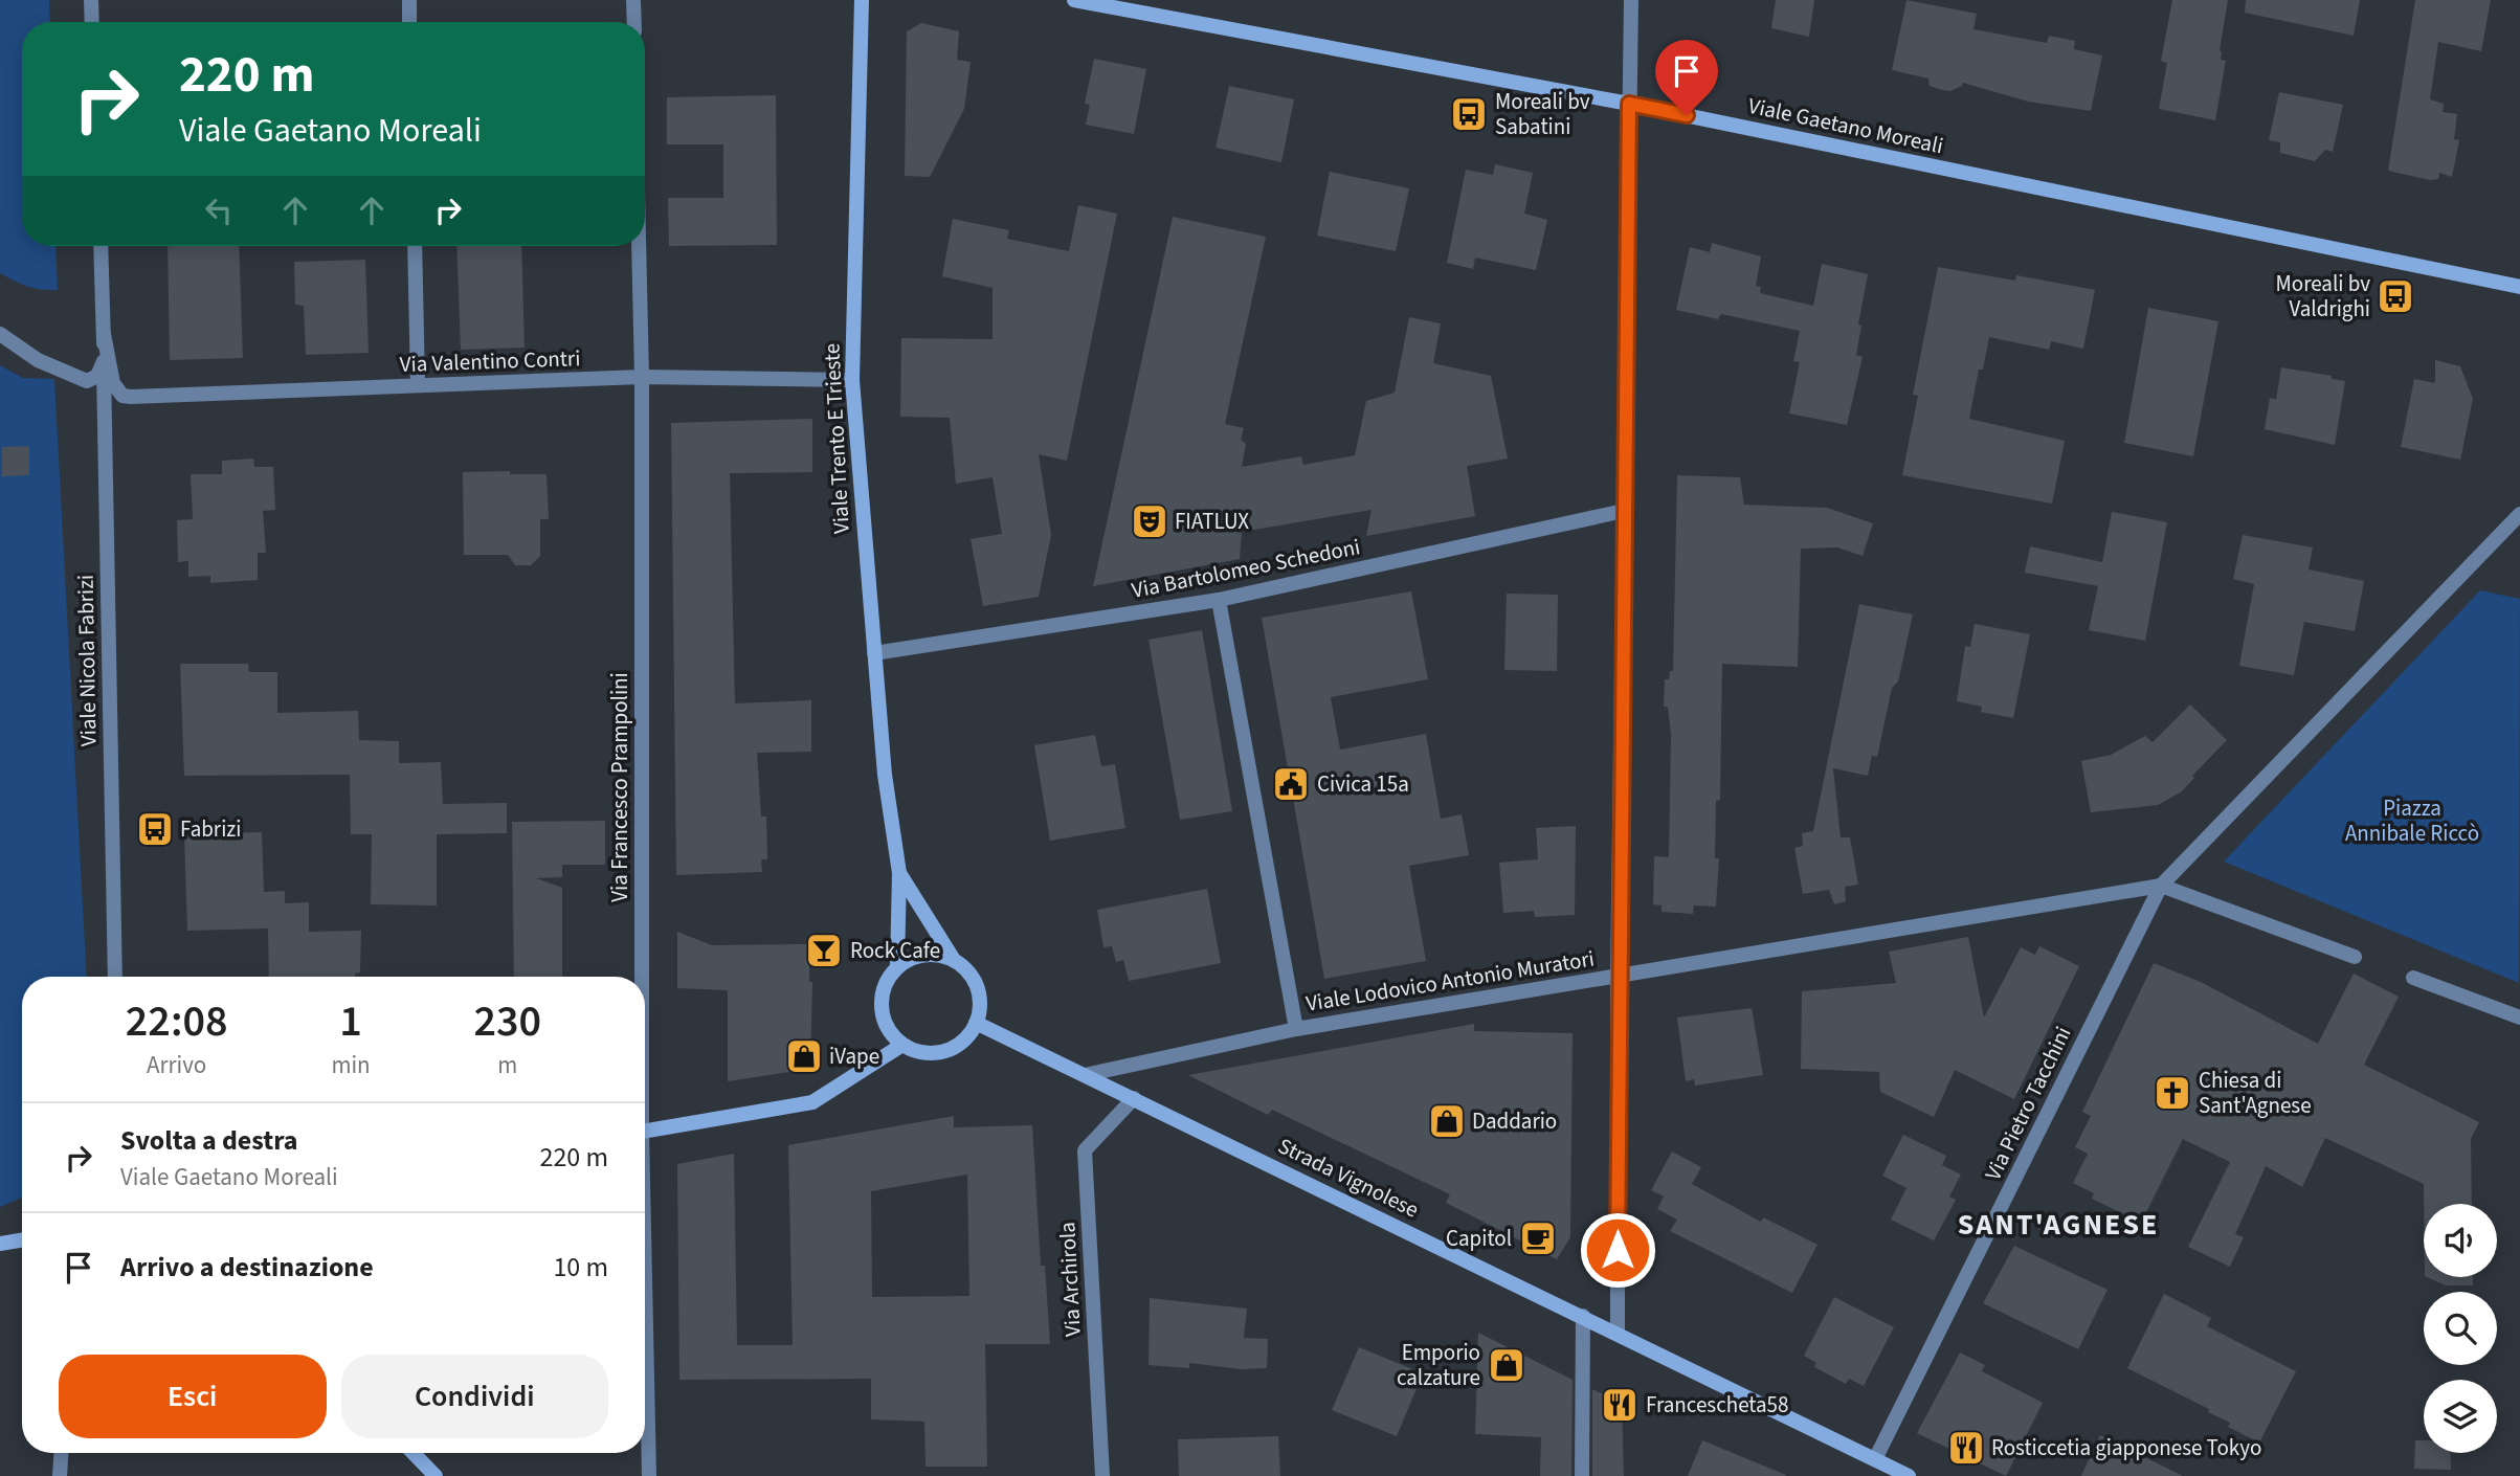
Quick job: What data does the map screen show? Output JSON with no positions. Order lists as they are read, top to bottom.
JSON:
{
  "streets": {
    "street": [
      "Viale Gaetano Moreali",
      "Via Valentino Contri",
      "Viale Trento E Trieste",
      "Via Bartolomeo Schedoni",
      "Viale Nicola Fabrizi",
      "Via Francesco Prampolini",
      "Viale Lodovico Antonio Muratori",
      "Via Pietro Tacchini",
      "Strada Vignolese",
      "Via Archirola"
    ]
  },
  "crossings": [
    ["Via Valentino Contri", "Viale Trento E Trieste"],
    ["Via Valentino Contri", "Viale Nicola Fabrizi"],
    ["Via Valentino Contri", "Via Francesco Prampolini"],
    ["Viale Trento E Trieste", "Via Bartolomeo Schedoni"],
    ["Viale Lodovico Antonio Muratori", "Via Pietro Tacchini"],
    ["Viale Lodovico Antonio Muratori", "Strada Vignolese"],
    ["Via Pietro Tacchini", "Strada Vignolese"],
    ["Strada Vignolese", "Via Archirola"]
  ],
  "districts": ["SANT'AGNESE"],
  "parks": ["Piazza Annibale Riccò"],
  "places": {
    "bus stop": ["Moreali bv Sabatini", "Moreali bv Valdrighi", "Fabrizi"],
    "theatre": ["FIATLUX"],
    "public building": ["Civica 15a"],
    "bar": ["Rock Cafe"],
    "shop": ["iVape", "Daddario", "Emporio calzature"],
    "church": ["Chiesa di Sant'Agnese"],
    "cafe": ["Capitol"],
    "restaurant": ["Francescheta58", "Rosticcetia giapponese Tokyo"]
  },
  "page": {
    "turn": ["220 m", "Viale Gaetano Moreali"],
    "eta": [
      "22:08",
      "Arrivo",
      "1",
      "min",
      "230",
      "m"
    ],
    "list": [
      {
        "name": "Svolta a destra",
        "note": "Viale Gaetano Moreali",
        "value": "220 m"
      },
      {
        "name": "Arrivo a destinazione",
        "value": "10 m"
      }
    ],
    "buttons": ["Esci", "Condividi"]
  }
}
